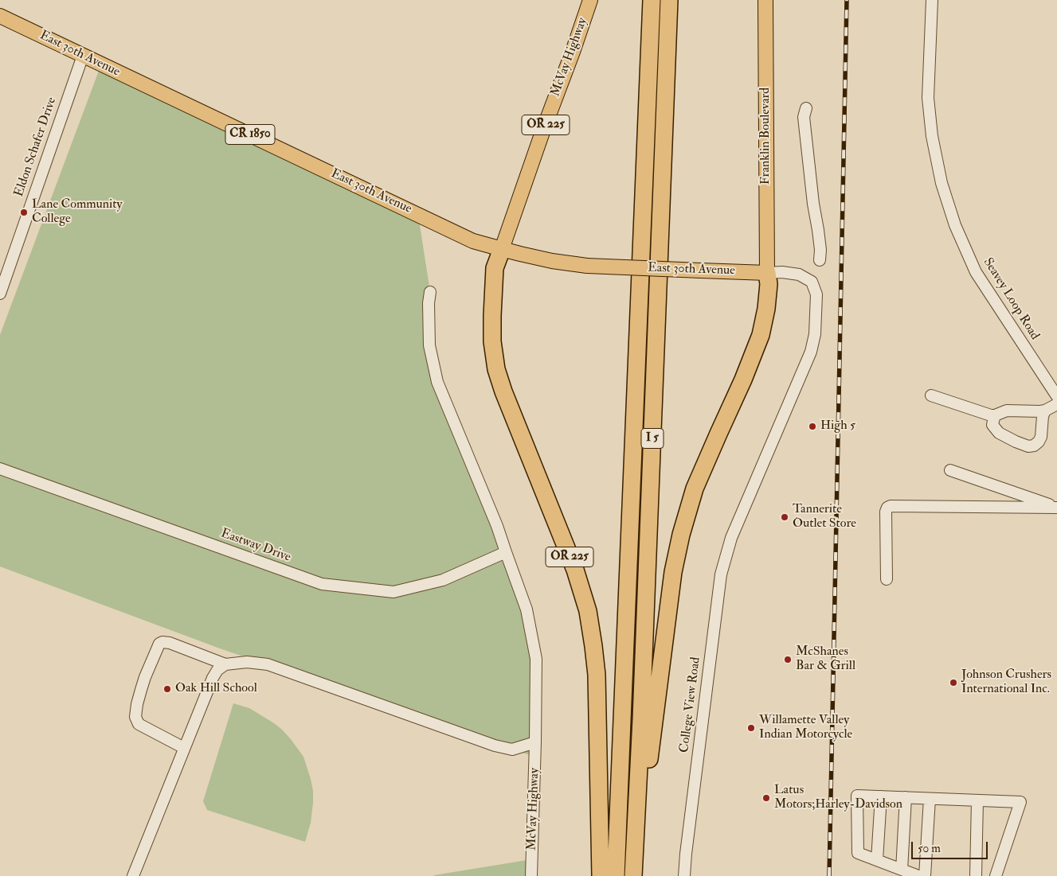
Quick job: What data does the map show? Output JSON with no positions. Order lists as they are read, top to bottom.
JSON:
{
  "streets": {
    "highway": ["OR 225", "I 5"],
    "main road": [
      "East 30th Avenue",
      "McVay Highway",
      "CR 1850",
      "Franklin Boulevard"
    ],
    "street": [
      "Eldon Schafer Drive",
      "Seavey Loop Road",
      "Eastway Drive",
      "College View Road"
    ]
  },
  "crossings": [
    ["East 30th Avenue", "McVay Highway"],
    ["East 30th Avenue", "OR 225"],
    ["East 30th Avenue", "Franklin Boulevard"],
    ["East 30th Avenue", "Eldon Schafer Drive"],
    ["East 30th Avenue", "College View Road"],
    ["McVay Highway", "OR 225"],
    ["Franklin Boulevard", "College View Road"]
  ],
  "places": [
    "Lane Community College",
    "High 5",
    "Tannerite Outlet Store",
    "McShanes Bar & Grill",
    "Johnson Crushers International Inc.",
    "Oak Hill School",
    "Willamette Valley Indian Motorcycle",
    "Latus Motors;Harley-Davidson"
  ],
  "scale_bar": "50 m"
}
